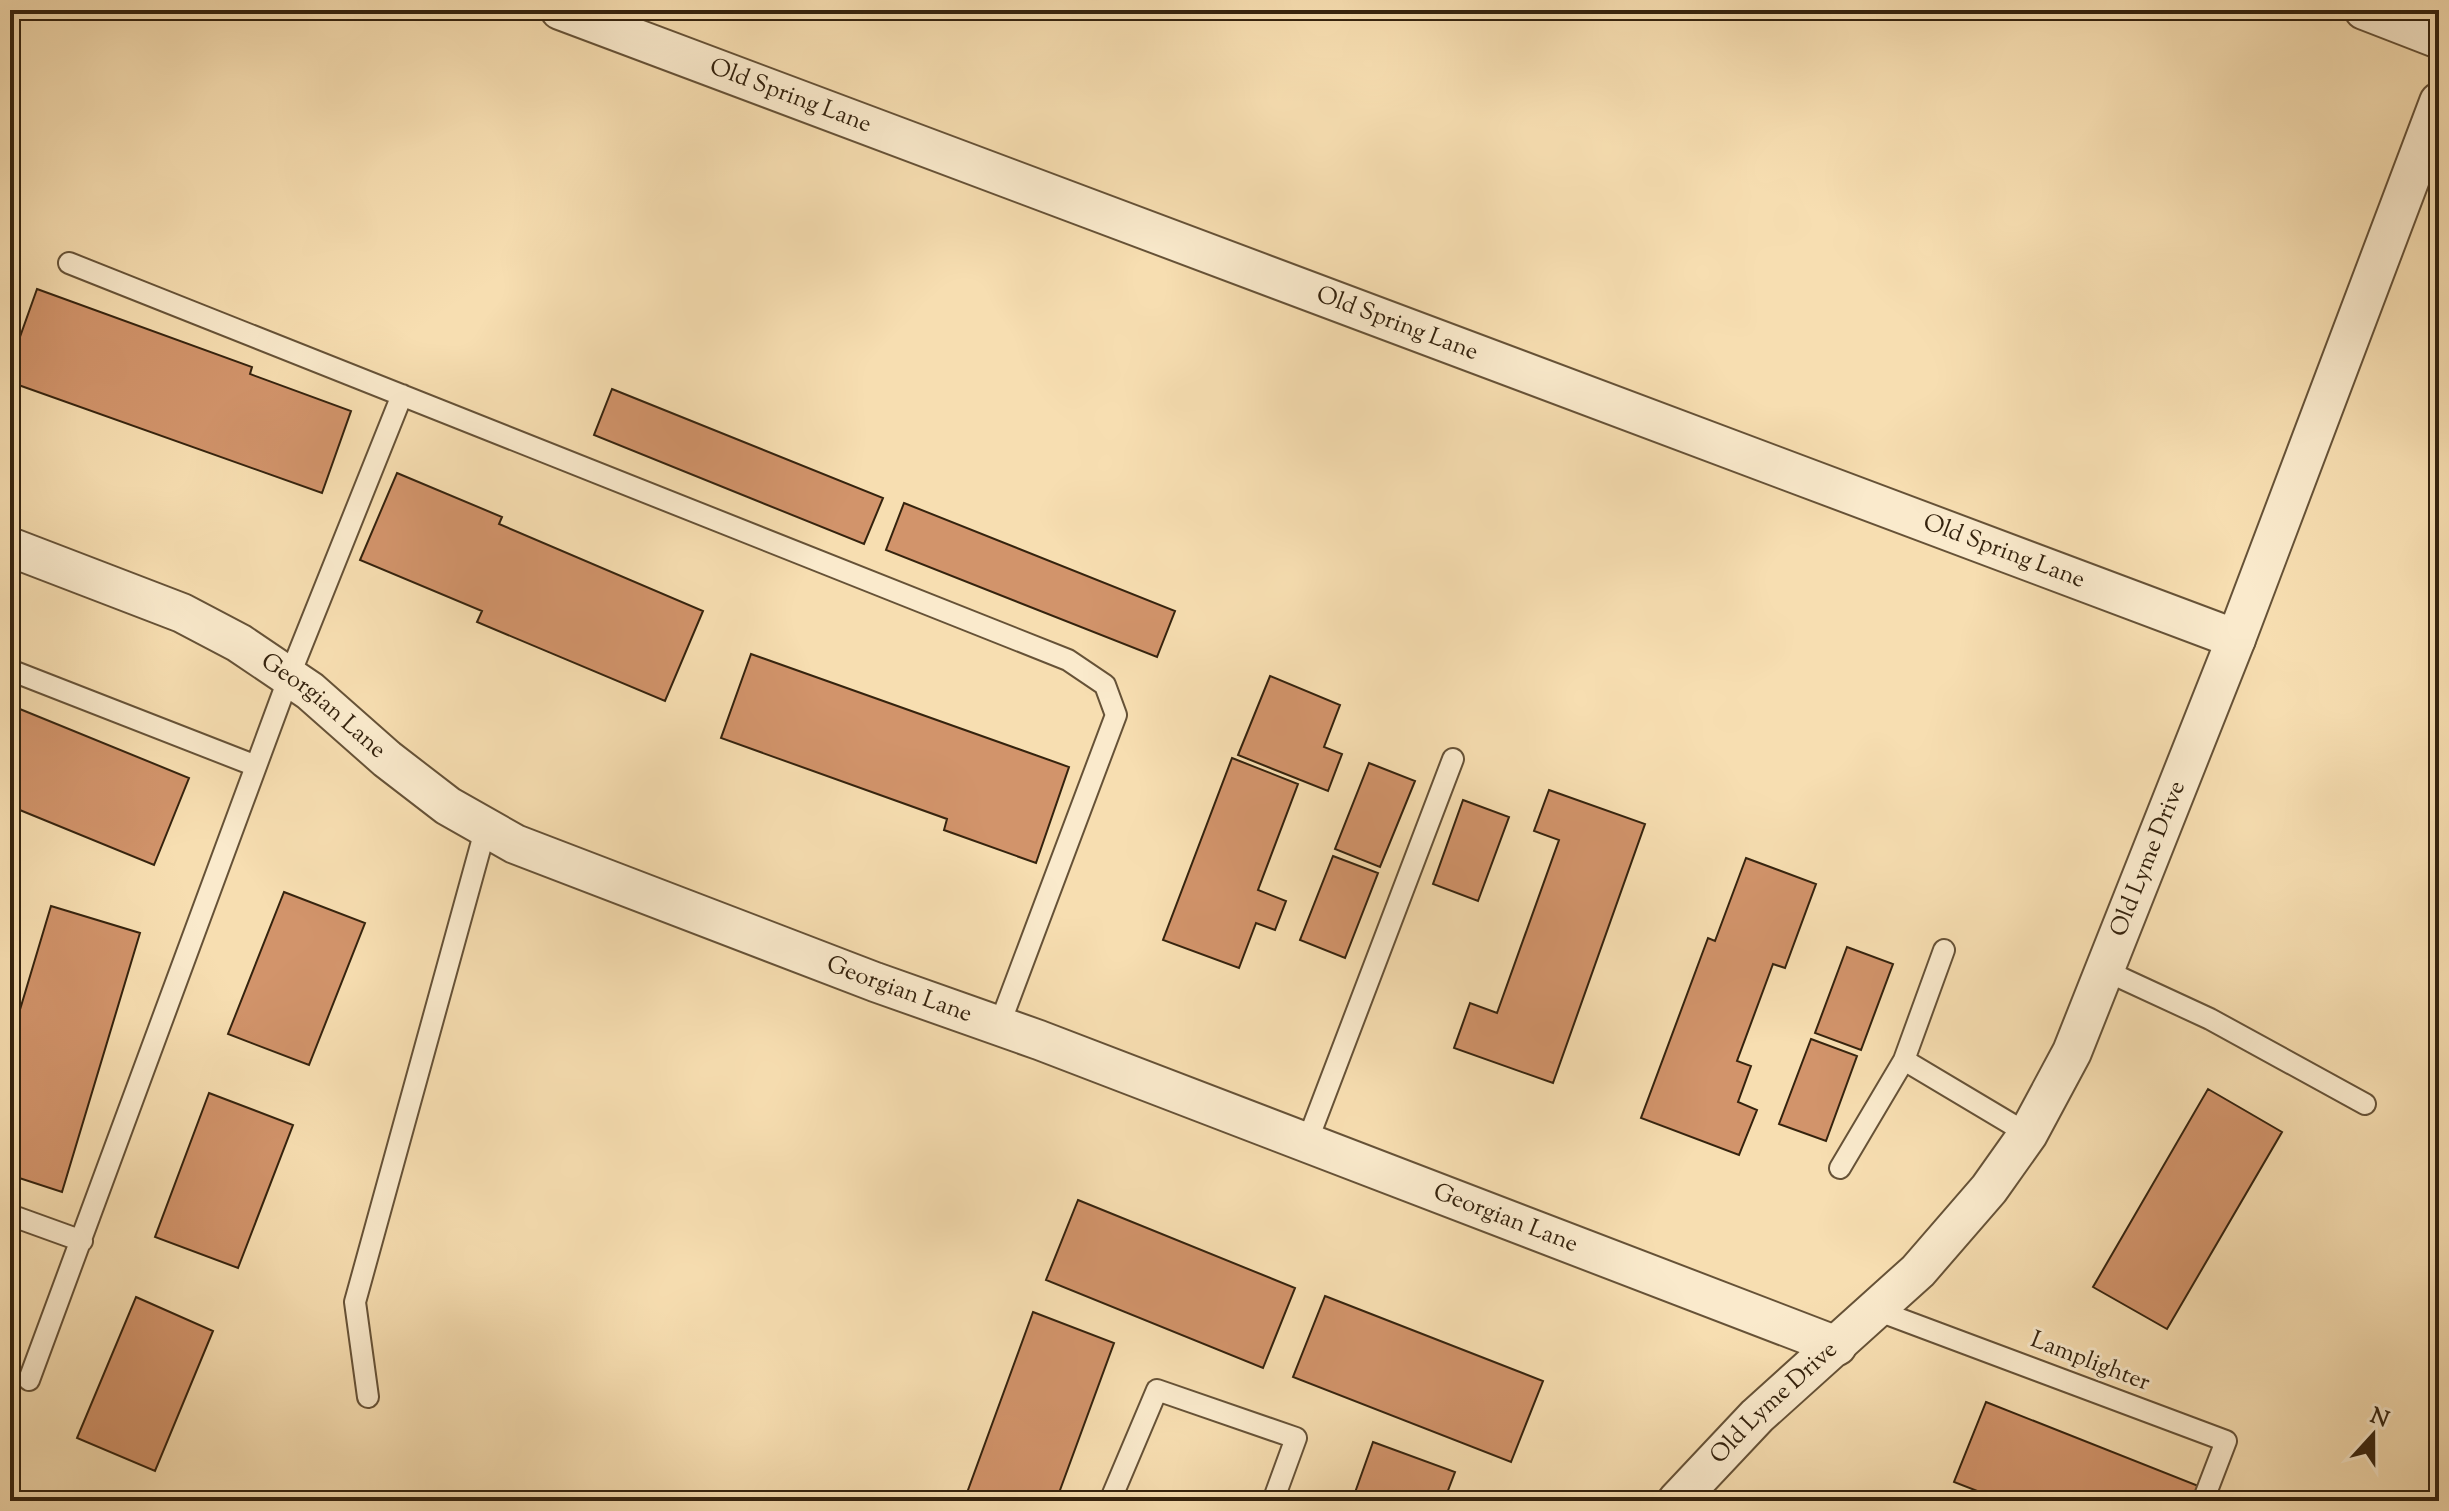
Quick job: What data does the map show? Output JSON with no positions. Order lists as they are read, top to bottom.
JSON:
{
  "streets": {
    "street": ["Old Spring Lane", "Georgian Lane", "Old Lyme Drive"],
    "lane": ["Lamplighter"]
  },
  "crossings": [
    ["Old Spring Lane", "Old Lyme Drive"],
    ["Georgian Lane", "Old Lyme Drive"],
    ["Old Lyme Drive", "Lamplighter"]
  ],
  "north": "top"
}
